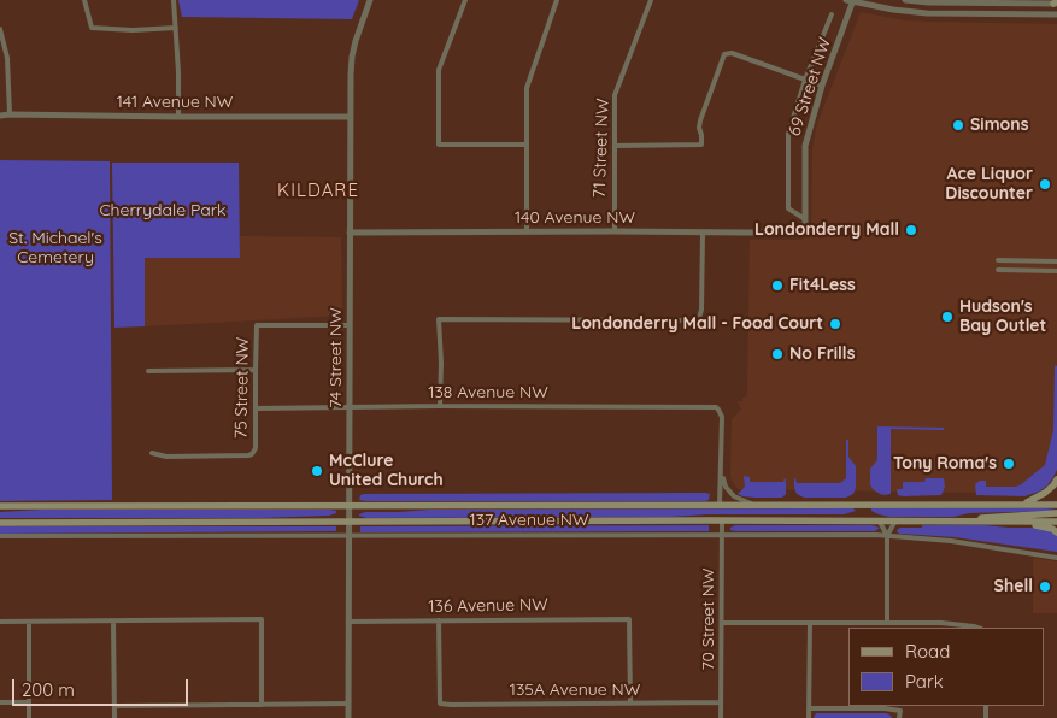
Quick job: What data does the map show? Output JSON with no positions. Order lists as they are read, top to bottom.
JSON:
{
  "streets": {
    "main road": ["137 Avenue NW"],
    "street": [
      "69 Street NW",
      "141 Avenue NW",
      "71 Street NW",
      "140 Avenue NW",
      "74 Street NW",
      "75 Street NW",
      "138 Avenue NW",
      "136 Avenue NW",
      "70 Street NW",
      "135A Avenue NW"
    ]
  },
  "crossings": [
    ["69 Street NW", "140 Avenue NW"],
    ["141 Avenue NW", "74 Street NW"],
    ["71 Street NW", "140 Avenue NW"],
    ["140 Avenue NW", "74 Street NW"],
    ["74 Street NW", "75 Street NW"],
    ["74 Street NW", "138 Avenue NW"],
    ["74 Street NW", "137 Avenue NW"],
    ["74 Street NW", "136 Avenue NW"],
    ["75 Street NW", "138 Avenue NW"],
    ["138 Avenue NW", "137 Avenue NW"],
    ["137 Avenue NW", "70 Street NW"],
    ["136 Avenue NW", "135A Avenue NW"],
    ["70 Street NW", "135A Avenue NW"]
  ],
  "districts": ["KILDARE"],
  "parks": ["Cherrydale Park", "St. Michael's Cemetery"],
  "places": [
    "Simons",
    "Ace Liquor Discounter",
    "Londonderry Mall",
    "Fit4Less",
    "Hudson's Bay Outlet",
    "Londonderry Mall - Food Court",
    "No Frills",
    "Tony Roma's",
    "McClure United Church",
    "Shell"
  ],
  "legend": ["Road", "Park"],
  "scale_bar": "200 m"
}
